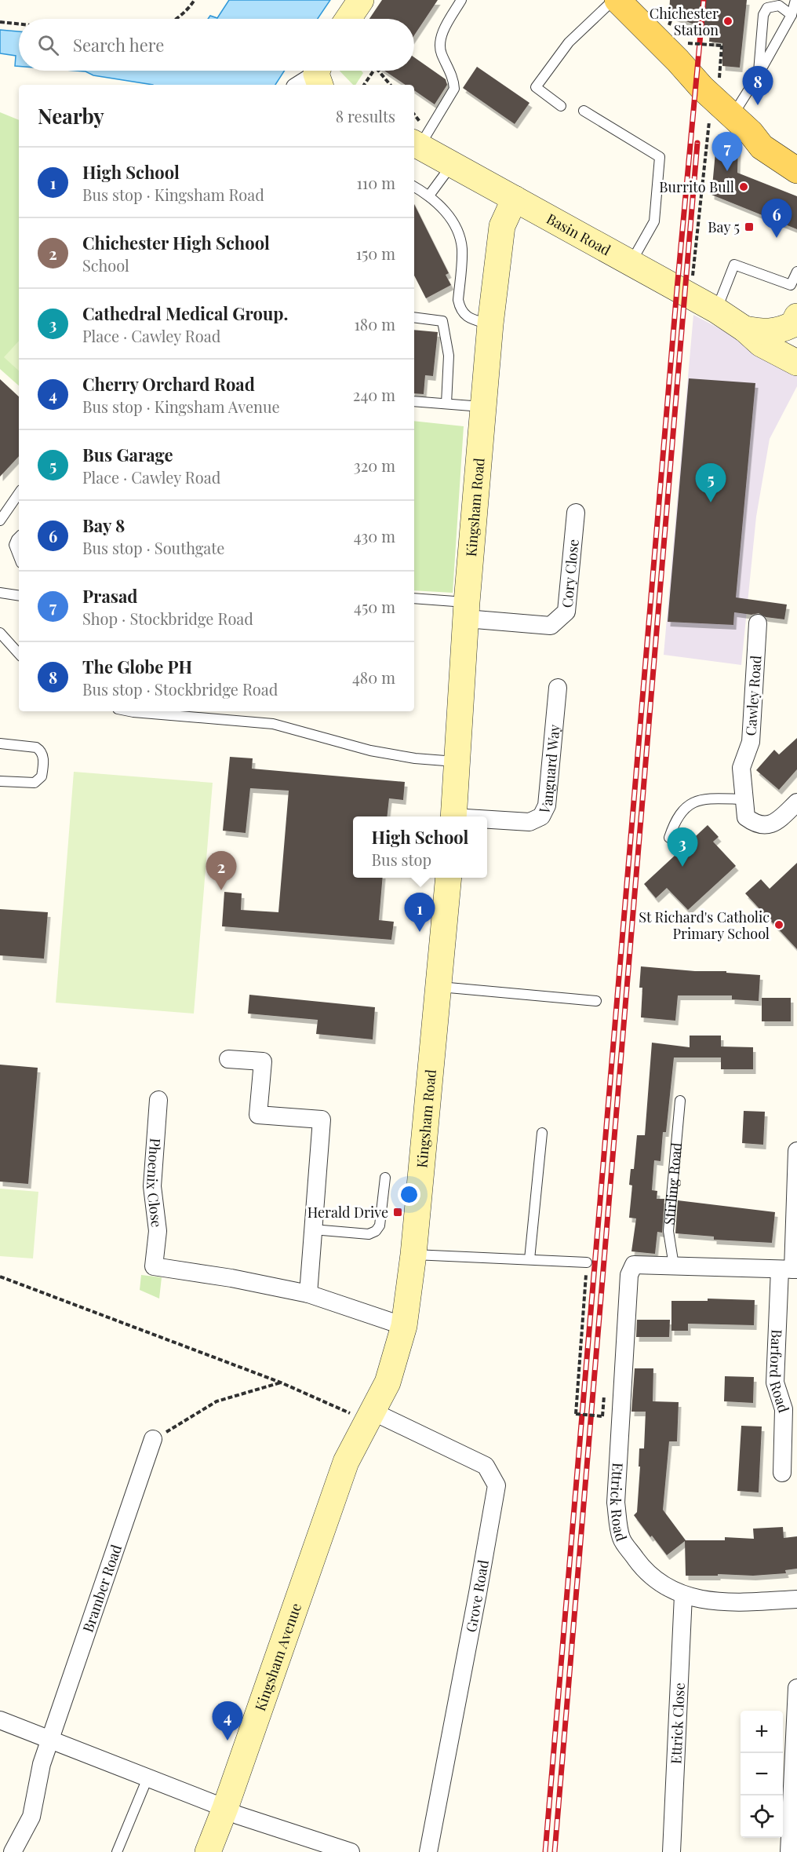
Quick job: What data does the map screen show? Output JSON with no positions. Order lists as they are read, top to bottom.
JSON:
{
  "streets": {
    "street": [
      "Basin Road",
      "Kingsham Road",
      "Cory Close",
      "Cawley Road",
      "Vanguard Way",
      "Phoenix Close",
      "Barford Road",
      "Ettrick Road",
      "Bramber Road",
      "Grove Road",
      "Kingsham Avenue",
      "Ettrick Close"
    ],
    "lane": ["Stirling Road"]
  },
  "crossings": [
    ["Basin Road", "Kingsham Road"],
    ["Kingsham Road", "Cory Close"],
    ["Kingsham Road", "Grove Road"],
    ["Kingsham Road", "Kingsham Avenue"],
    ["Stirling Road", "Ettrick Road"],
    ["Ettrick Road", "Ettrick Close"]
  ],
  "places": {
    "other": ["Chichester Station", "Burrito Bull", "St Richard's Catholic Primary School"],
    "transit": ["Bay 5", "Herald Drive"]
  },
  "page": {
    "search": "Search here",
    "pins": [
      "8",
      "7",
      "6",
      "5",
      "3",
      "2",
      "1",
      "4"
    ],
    "heading": ["Nearby", "8 results"],
    "list": [
      {
        "mark": "1",
        "name": "High School",
        "note": "Bus stop · Kingsham Road",
        "value": "110 m"
      },
      {
        "mark": "2",
        "name": "Chichester High School",
        "note": "School",
        "value": "150 m"
      },
      {
        "mark": "3",
        "name": "Cathedral Medical Group.",
        "note": "Place · Cawley Road",
        "value": "180 m"
      },
      {
        "mark": "4",
        "name": "Cherry Orchard Road",
        "note": "Bus stop · Kingsham Avenue",
        "value": "240 m"
      },
      {
        "mark": "5",
        "name": "Bus Garage",
        "note": "Place · Cawley Road",
        "value": "320 m"
      },
      {
        "mark": "6",
        "name": "Bay 8",
        "note": "Bus stop · Southgate",
        "value": "430 m"
      },
      {
        "mark": "7",
        "name": "Prasad",
        "note": "Shop · Stockbridge Road",
        "value": "450 m"
      },
      {
        "mark": "8",
        "name": "The Globe PH",
        "note": "Bus stop · Stockbridge Road",
        "value": "480 m"
      }
    ],
    "popup": ["High School", "Bus stop"],
    "map_buttons": ["+", "−"]
  }
}
